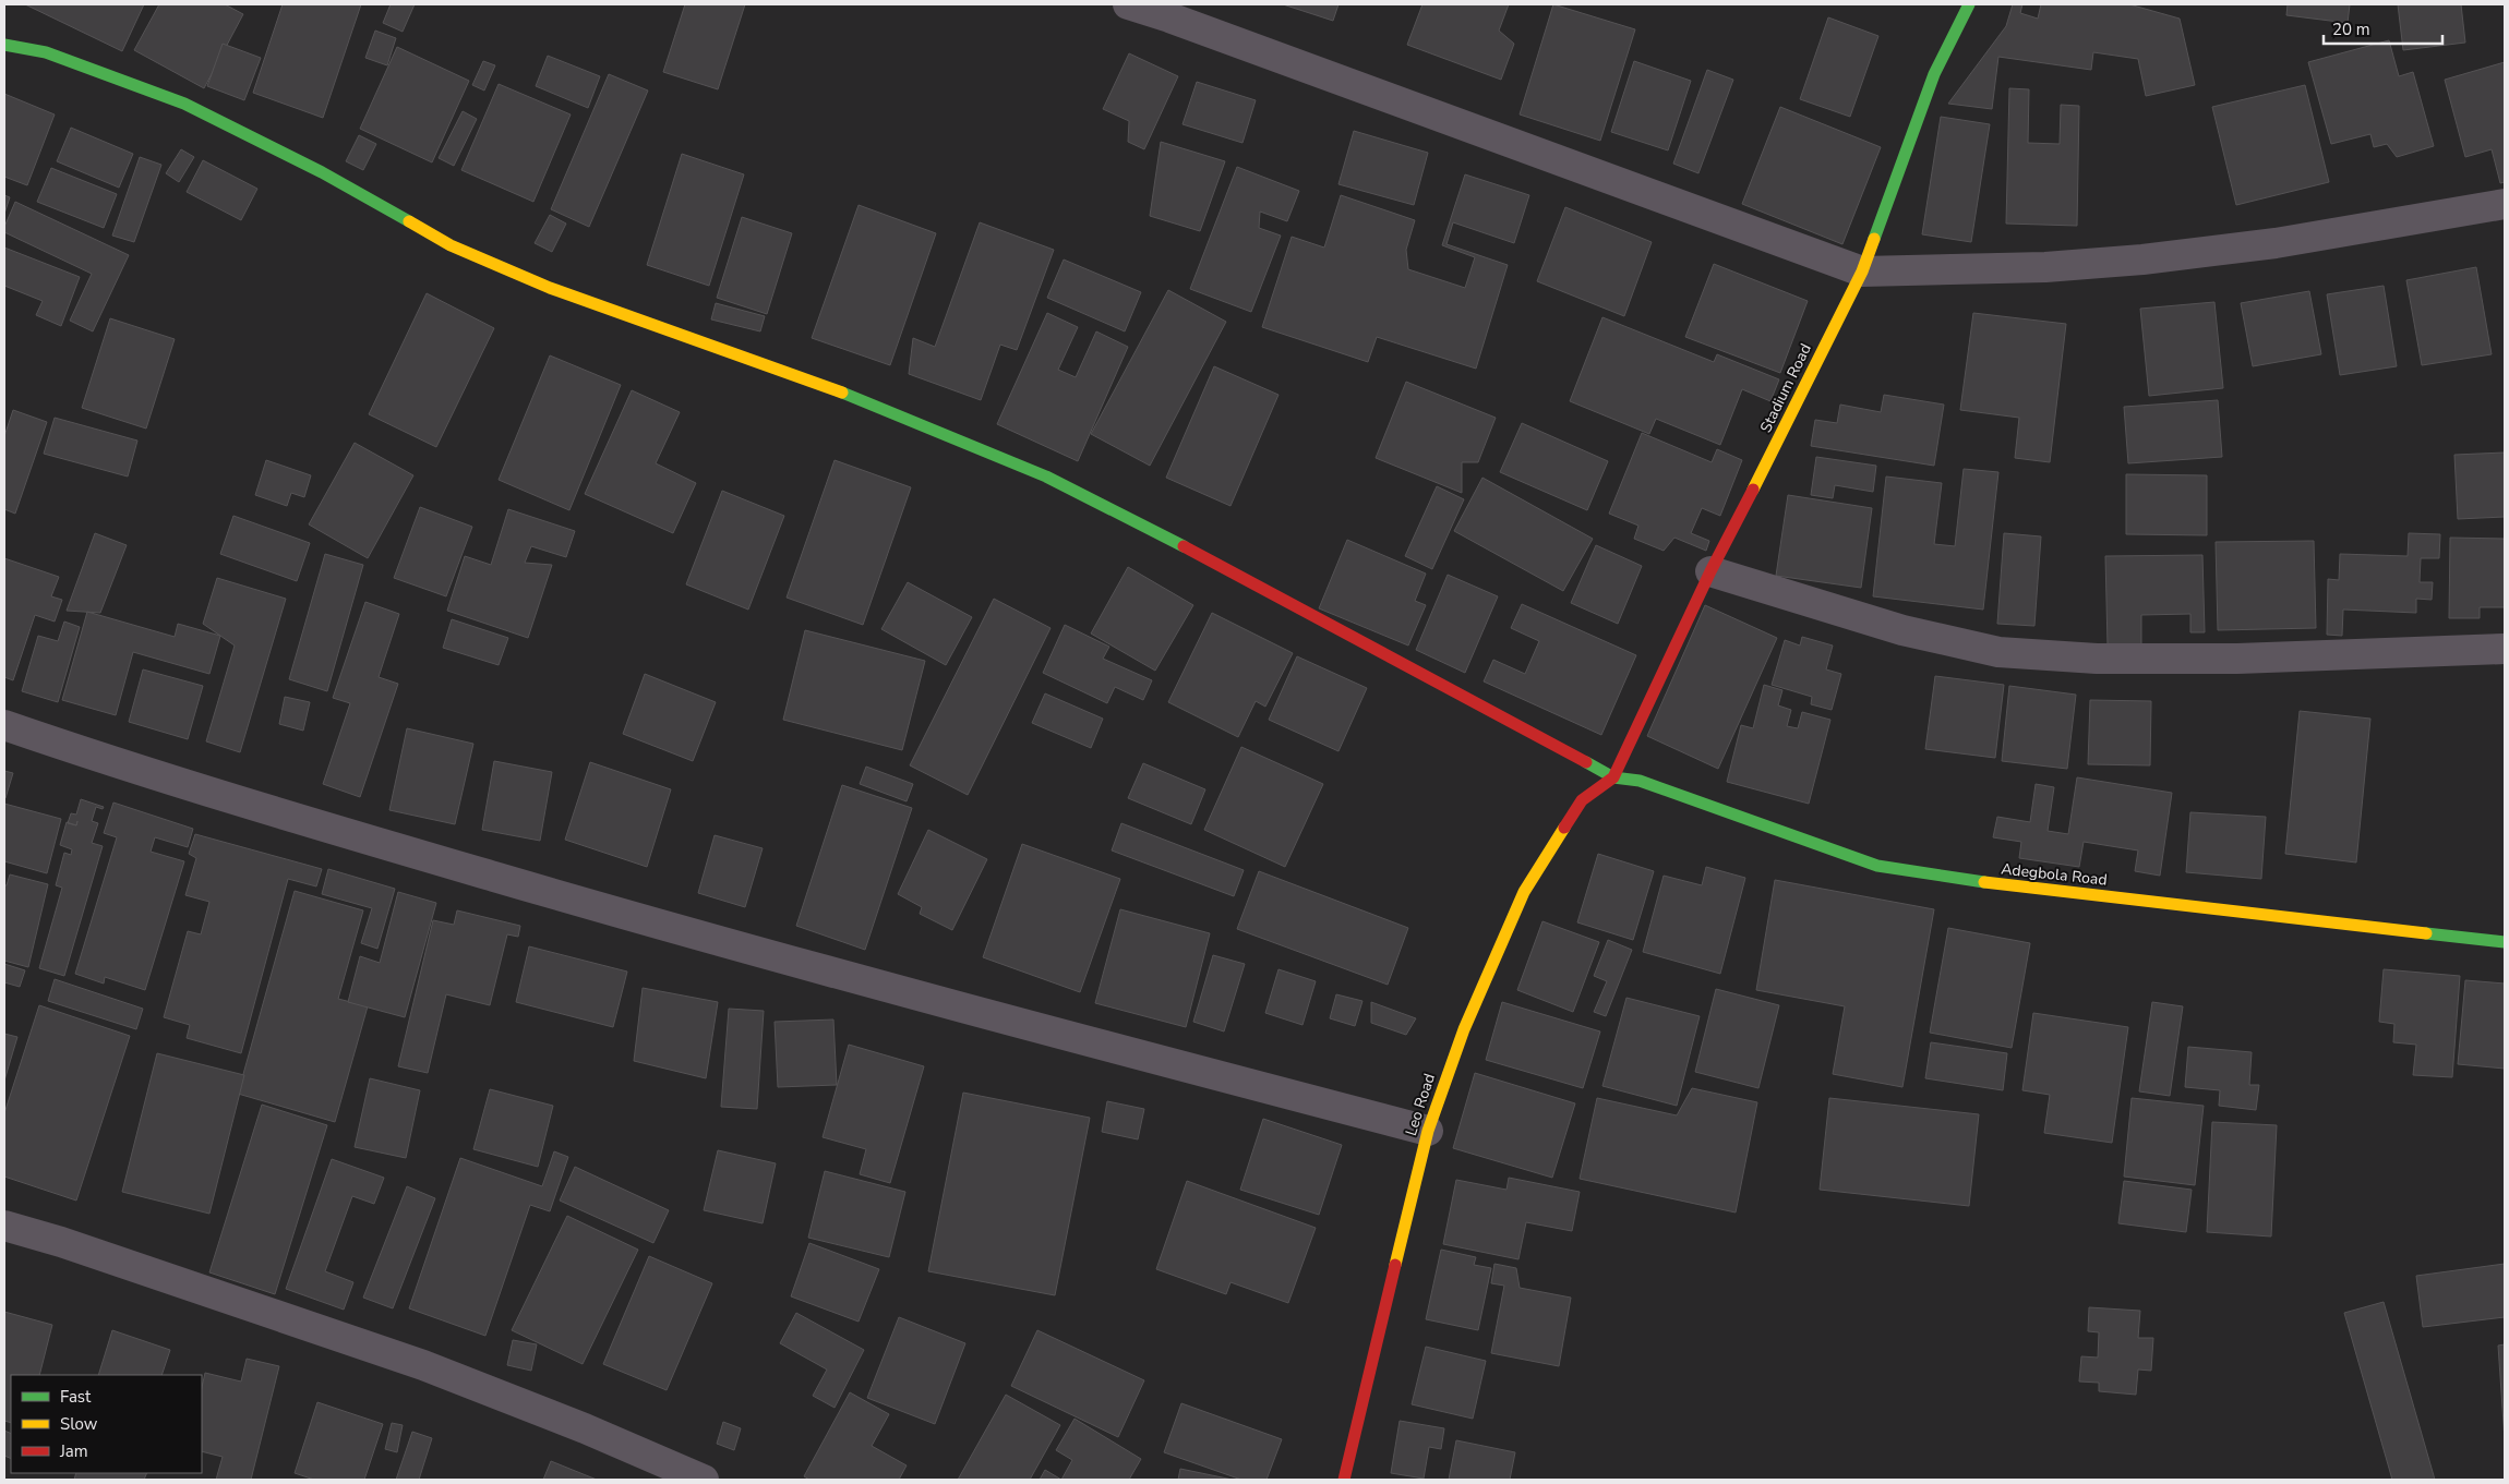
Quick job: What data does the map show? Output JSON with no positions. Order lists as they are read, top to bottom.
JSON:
{
  "streets": {
    "street": ["Stadium Road", "Adegbola Road", "Leo Road"]
  },
  "crossings": [
    ["Stadium Road", "Adegbola Road"],
    ["Stadium Road", "Leo Road"],
    ["Adegbola Road", "Leo Road"]
  ],
  "legend": ["Fast", "Slow", "Jam"],
  "scale_bar": "20 m"
}
